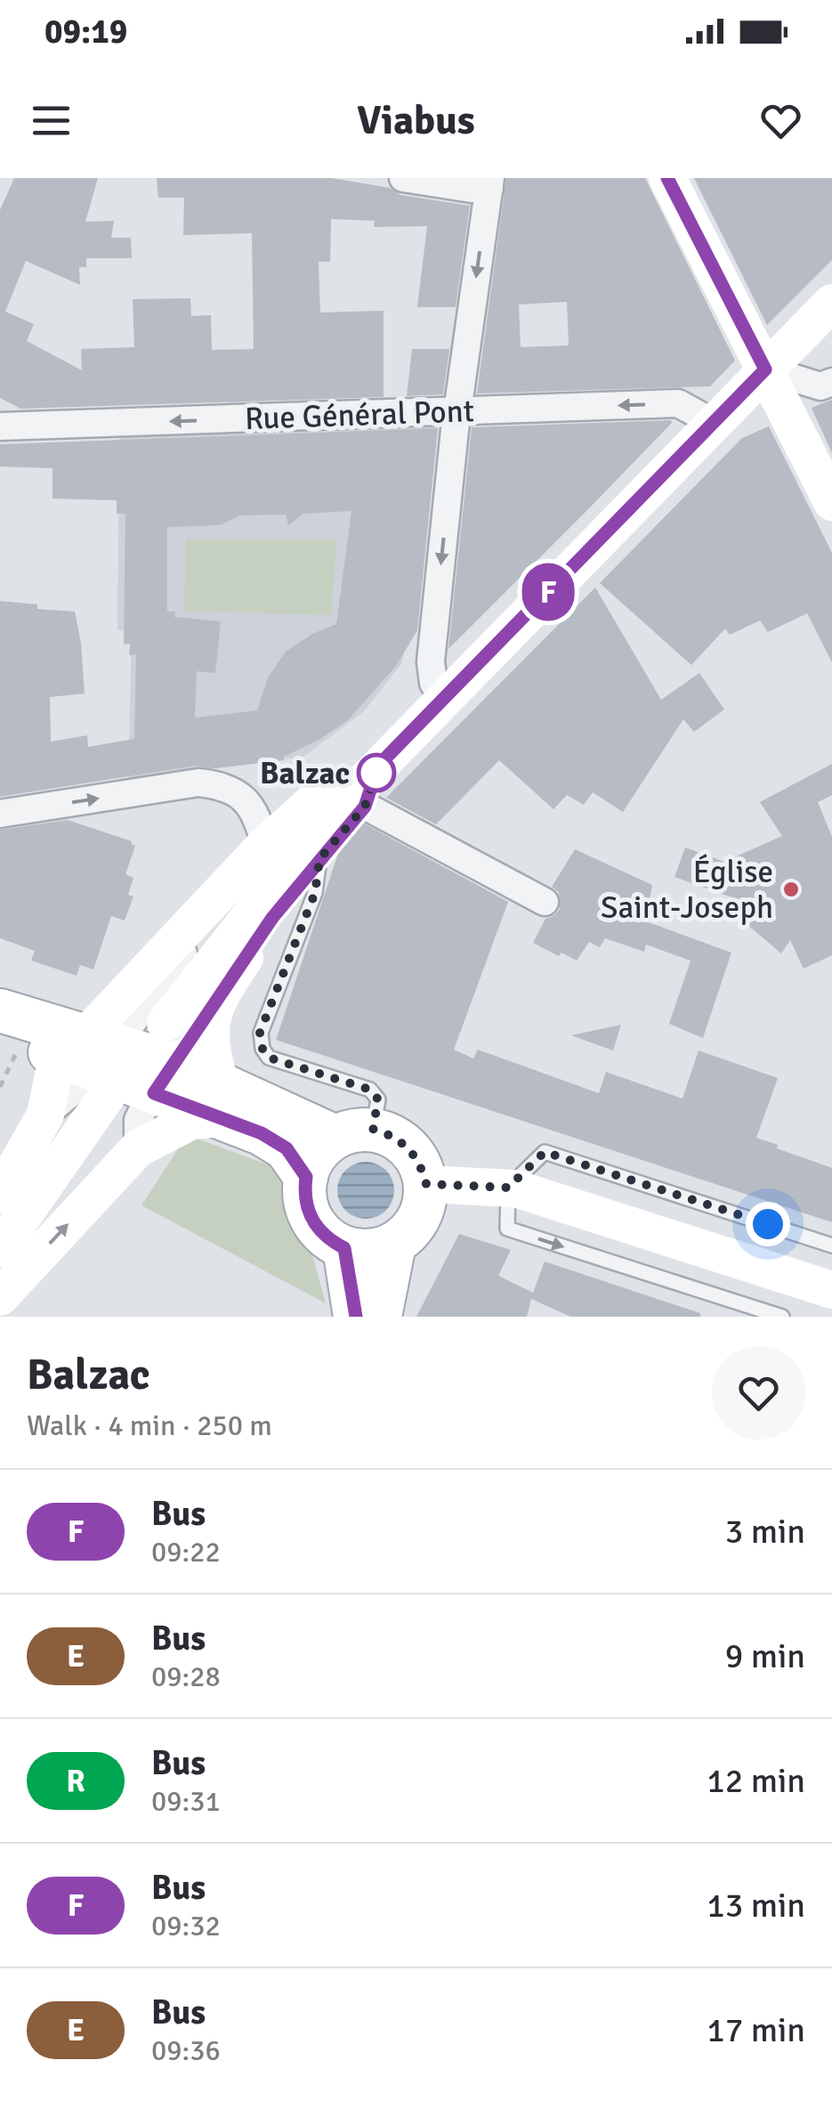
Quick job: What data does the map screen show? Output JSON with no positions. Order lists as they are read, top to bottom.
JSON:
{
  "streets": {
    "street": ["Rue Général Pont"]
  },
  "one_way": ["Rue Général Pont"],
  "places": ["Balzac", "Église Saint-Joseph"],
  "lines": ["bus line F"],
  "page": {
    "status": "09:19",
    "header": "Viabus",
    "on_map": "F",
    "heading": ["Balzac", "Walk · 4 min · 250 m"],
    "list": [
      {
        "mark": "F",
        "name": "Bus",
        "note": "09:22",
        "value": "3 min"
      },
      {
        "mark": "E",
        "name": "Bus",
        "note": "09:28",
        "value": "9 min"
      },
      {
        "mark": "R",
        "name": "Bus",
        "note": "09:31",
        "value": "12 min"
      },
      {
        "mark": "F",
        "name": "Bus",
        "note": "09:32",
        "value": "13 min"
      },
      {
        "mark": "E",
        "name": "Bus",
        "note": "09:36",
        "value": "17 min"
      }
    ]
  }
}
